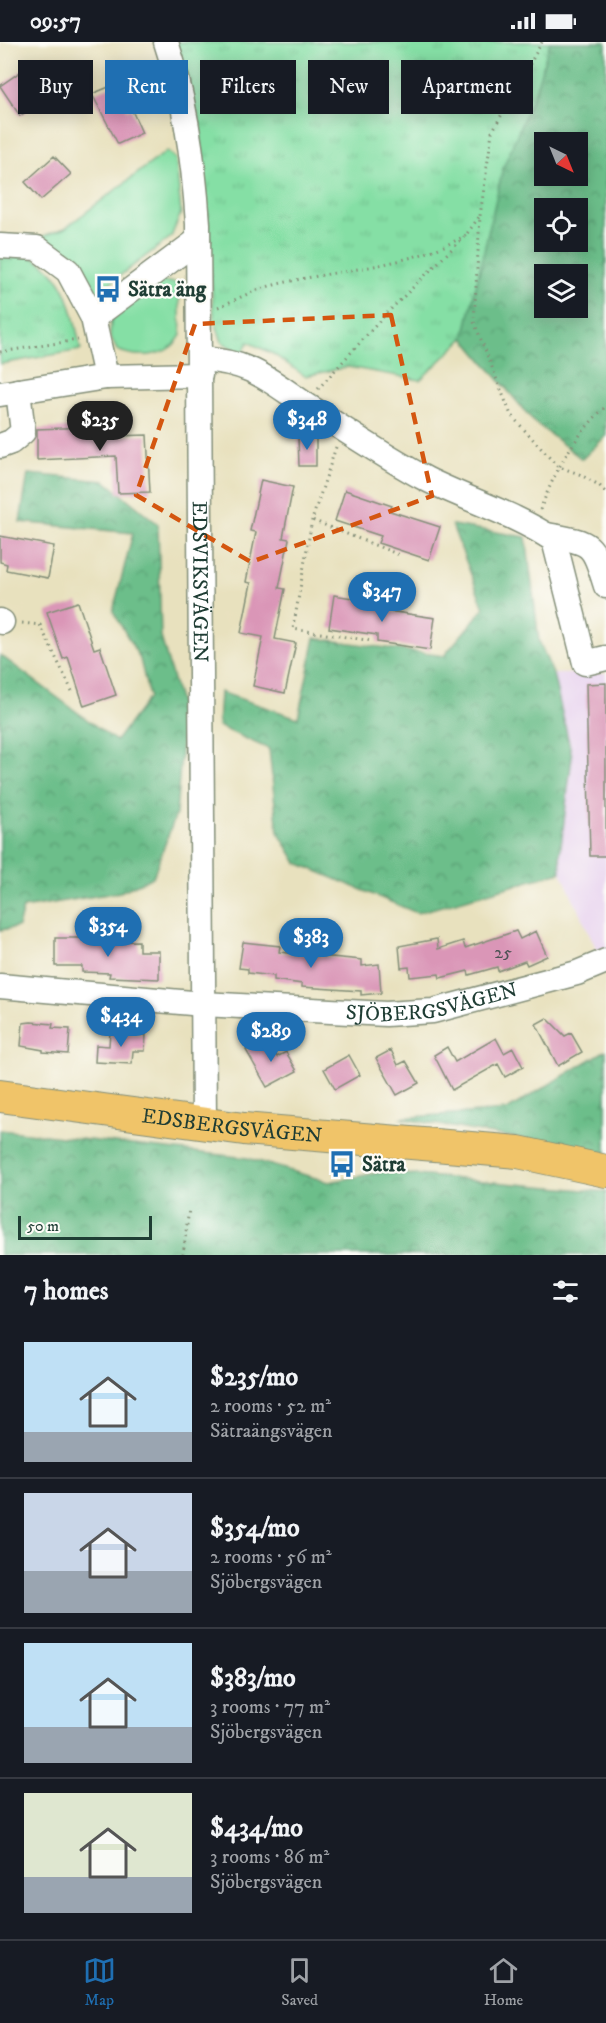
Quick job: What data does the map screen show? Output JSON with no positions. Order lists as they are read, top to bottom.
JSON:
{
  "streets": {
    "main road": ["EDSBERGSVÄGEN"],
    "street": ["EDSVIKSVÄGEN", "SJÖBERGSVÄGEN"]
  },
  "crossings": [
    ["EDSVIKSVÄGEN", "SJÖBERGSVÄGEN"],
    ["EDSVIKSVÄGEN", "EDSBERGSVÄGEN"]
  ],
  "places": {
    "bus stop": ["Sätra äng", "Sätra"]
  },
  "house_numbers": ["25"],
  "scale_bar": "50 m",
  "north": "bottom right",
  "page": {
    "status": "09:57",
    "chip": [
      "Buy",
      "Rent",
      "Filters",
      "New",
      "Apartment"
    ],
    "price": [
      "$348",
      "$235",
      "$347",
      "$354",
      "$383",
      "$434",
      "$289"
    ],
    "scale": "50 m",
    "heading": "7 homes",
    "list": [
      {
        "name": "$235/mo",
        "note": "2 rooms · 52 m² · Sätraängsvägen"
      },
      {
        "name": "$354/mo",
        "note": "2 rooms · 56 m² · Sjöbergsvägen"
      },
      {
        "name": "$383/mo",
        "note": "3 rooms · 77 m² · Sjöbergsvägen"
      },
      {
        "name": "$434/mo",
        "note": "3 rooms · 86 m² · Sjöbergsvägen"
      }
    ],
    "tabs": ["Map", "Saved", "Home"]
  }
}
